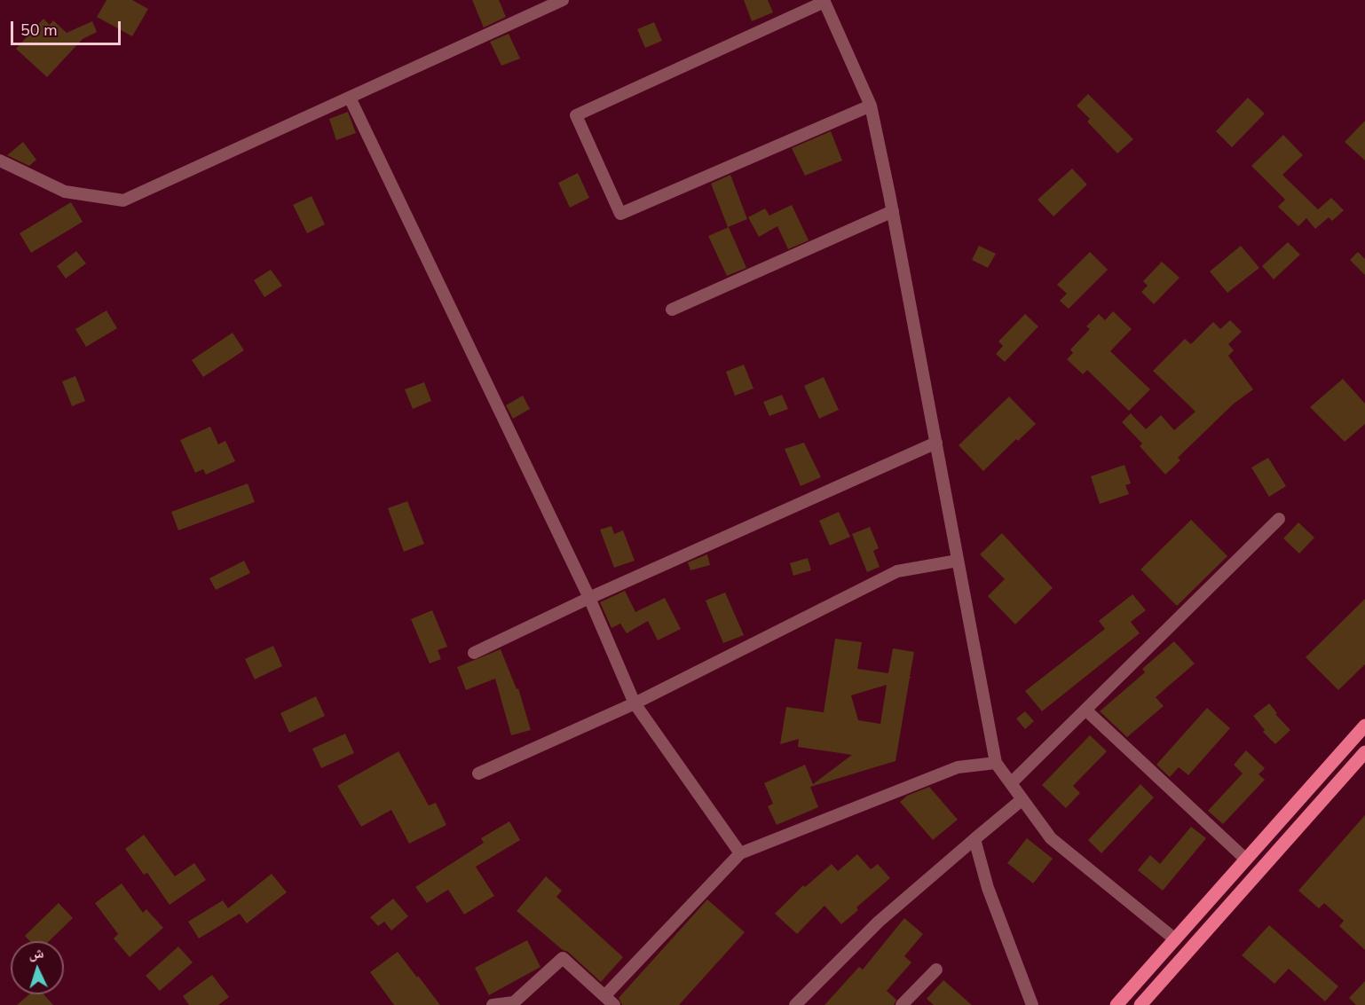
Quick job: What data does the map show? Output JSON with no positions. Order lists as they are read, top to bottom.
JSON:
{
  "scale_bar": "50 m",
  "north": "top"
}
